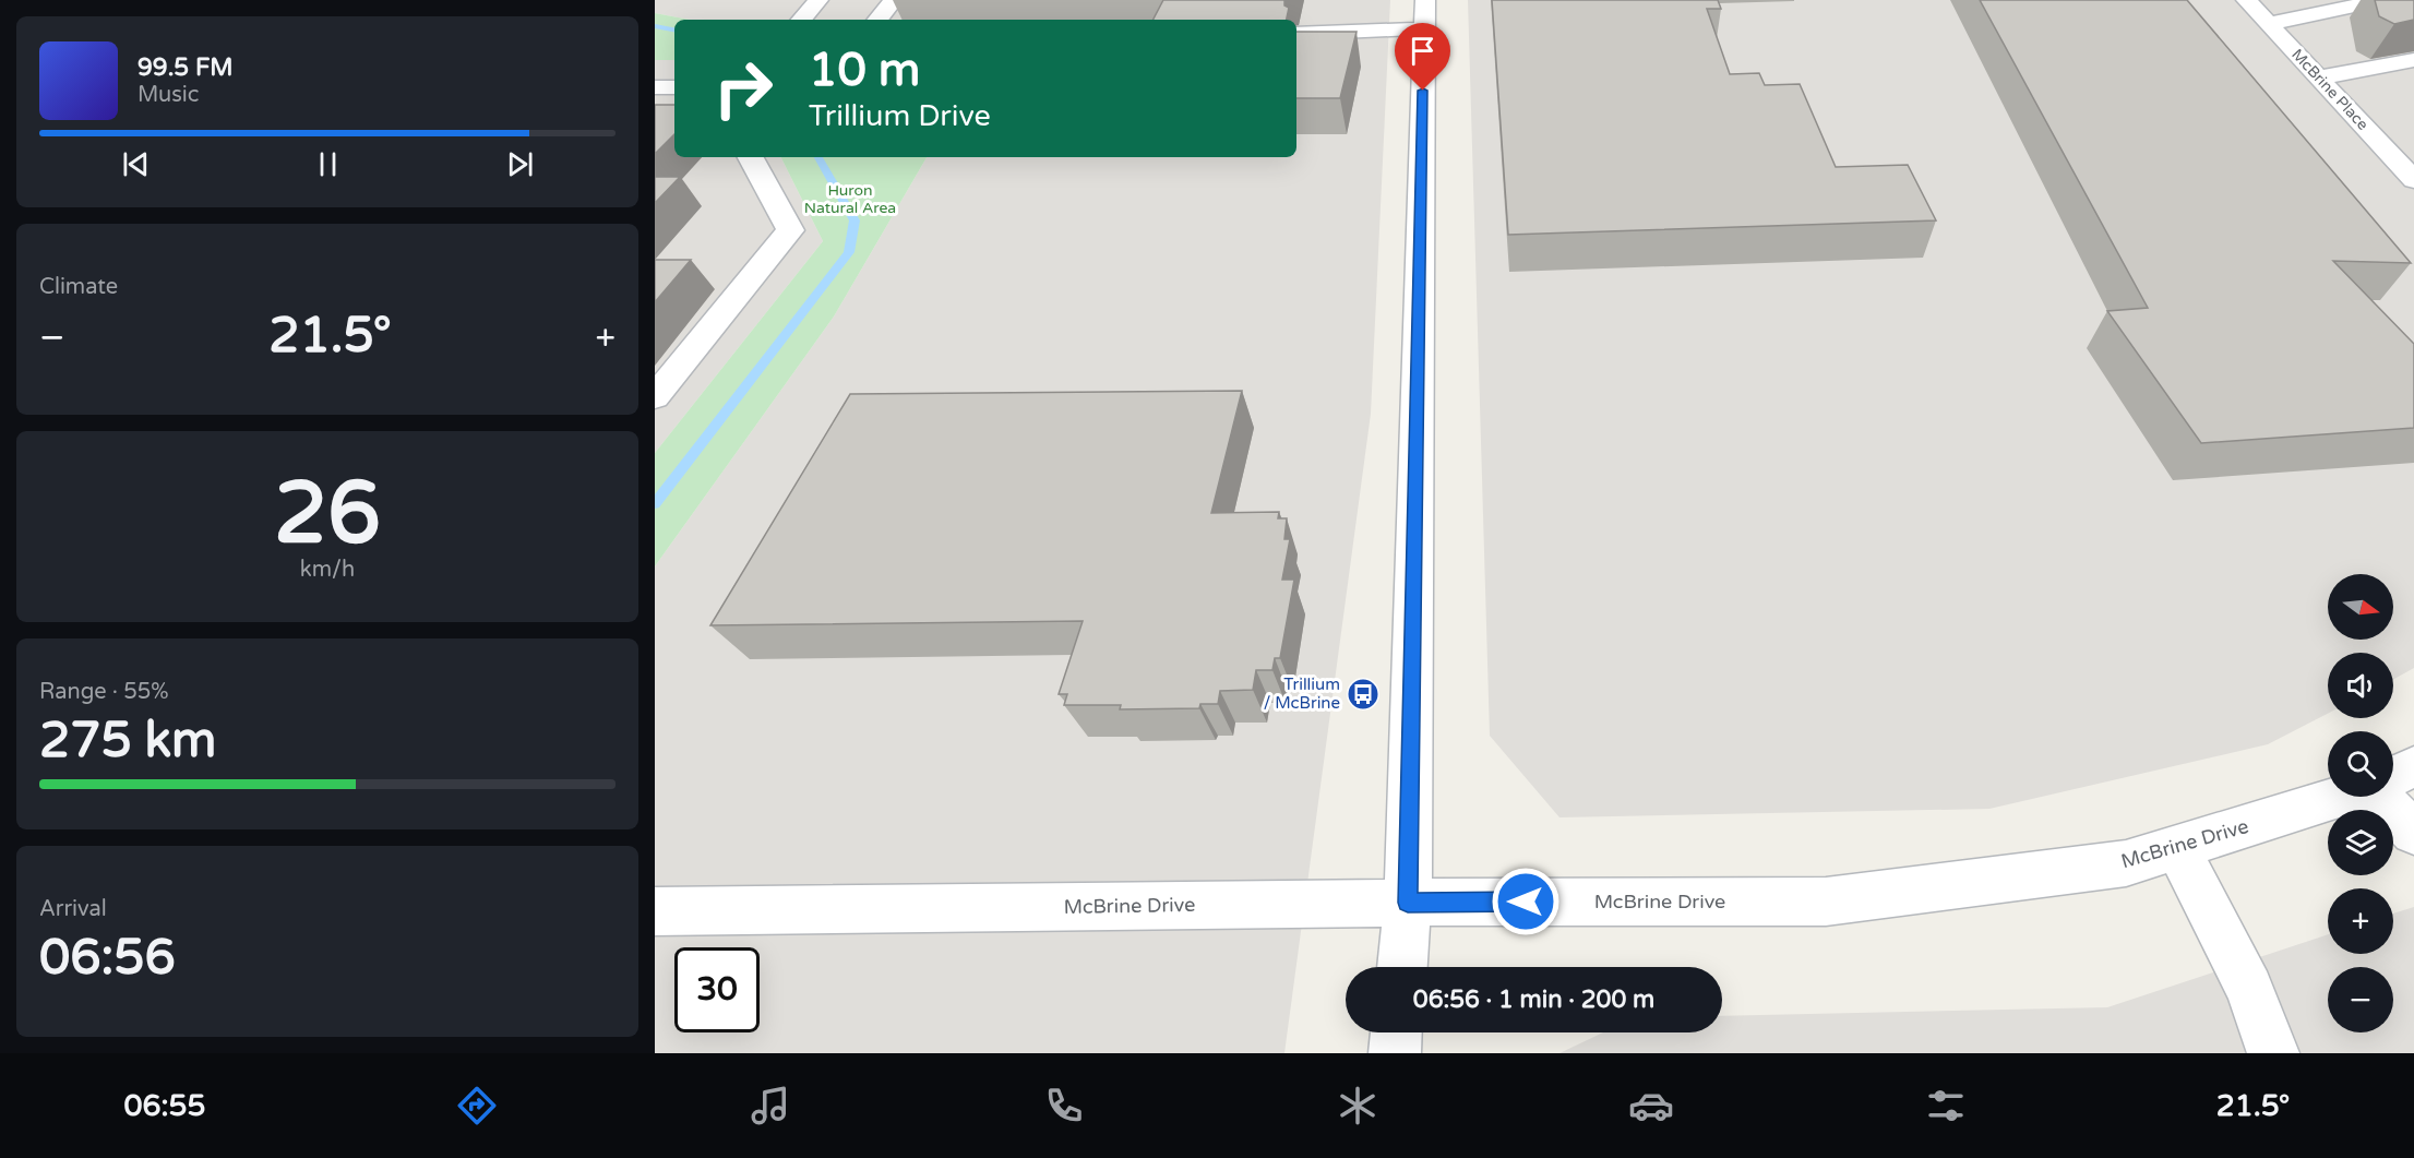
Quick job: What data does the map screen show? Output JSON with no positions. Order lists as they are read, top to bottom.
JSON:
{
  "streets": {
    "street": ["McBrine Place", "McBrine Drive"]
  },
  "parks": ["Huron Natural Area"],
  "places": {
    "bus stop": ["Trillium / McBrine"]
  },
  "north": "right",
  "page": {
    "turn": ["10 m", "Trillium Drive"],
    "song": ["99.5 FM", "Music"],
    "tile": [
      "Climate",
      ["26", "km/h"],
      ["Range · 55%", "275 km"],
      ["Arrival", "06:56"]
    ],
    "heat": ["−", "21.5°", "+"],
    "map_buttons": ["+", "−"],
    "limit": "30",
    "trip": "06:56 · 1 min · 200 m",
    "tabs": ["06:55", "21.5°"]
  }
}
